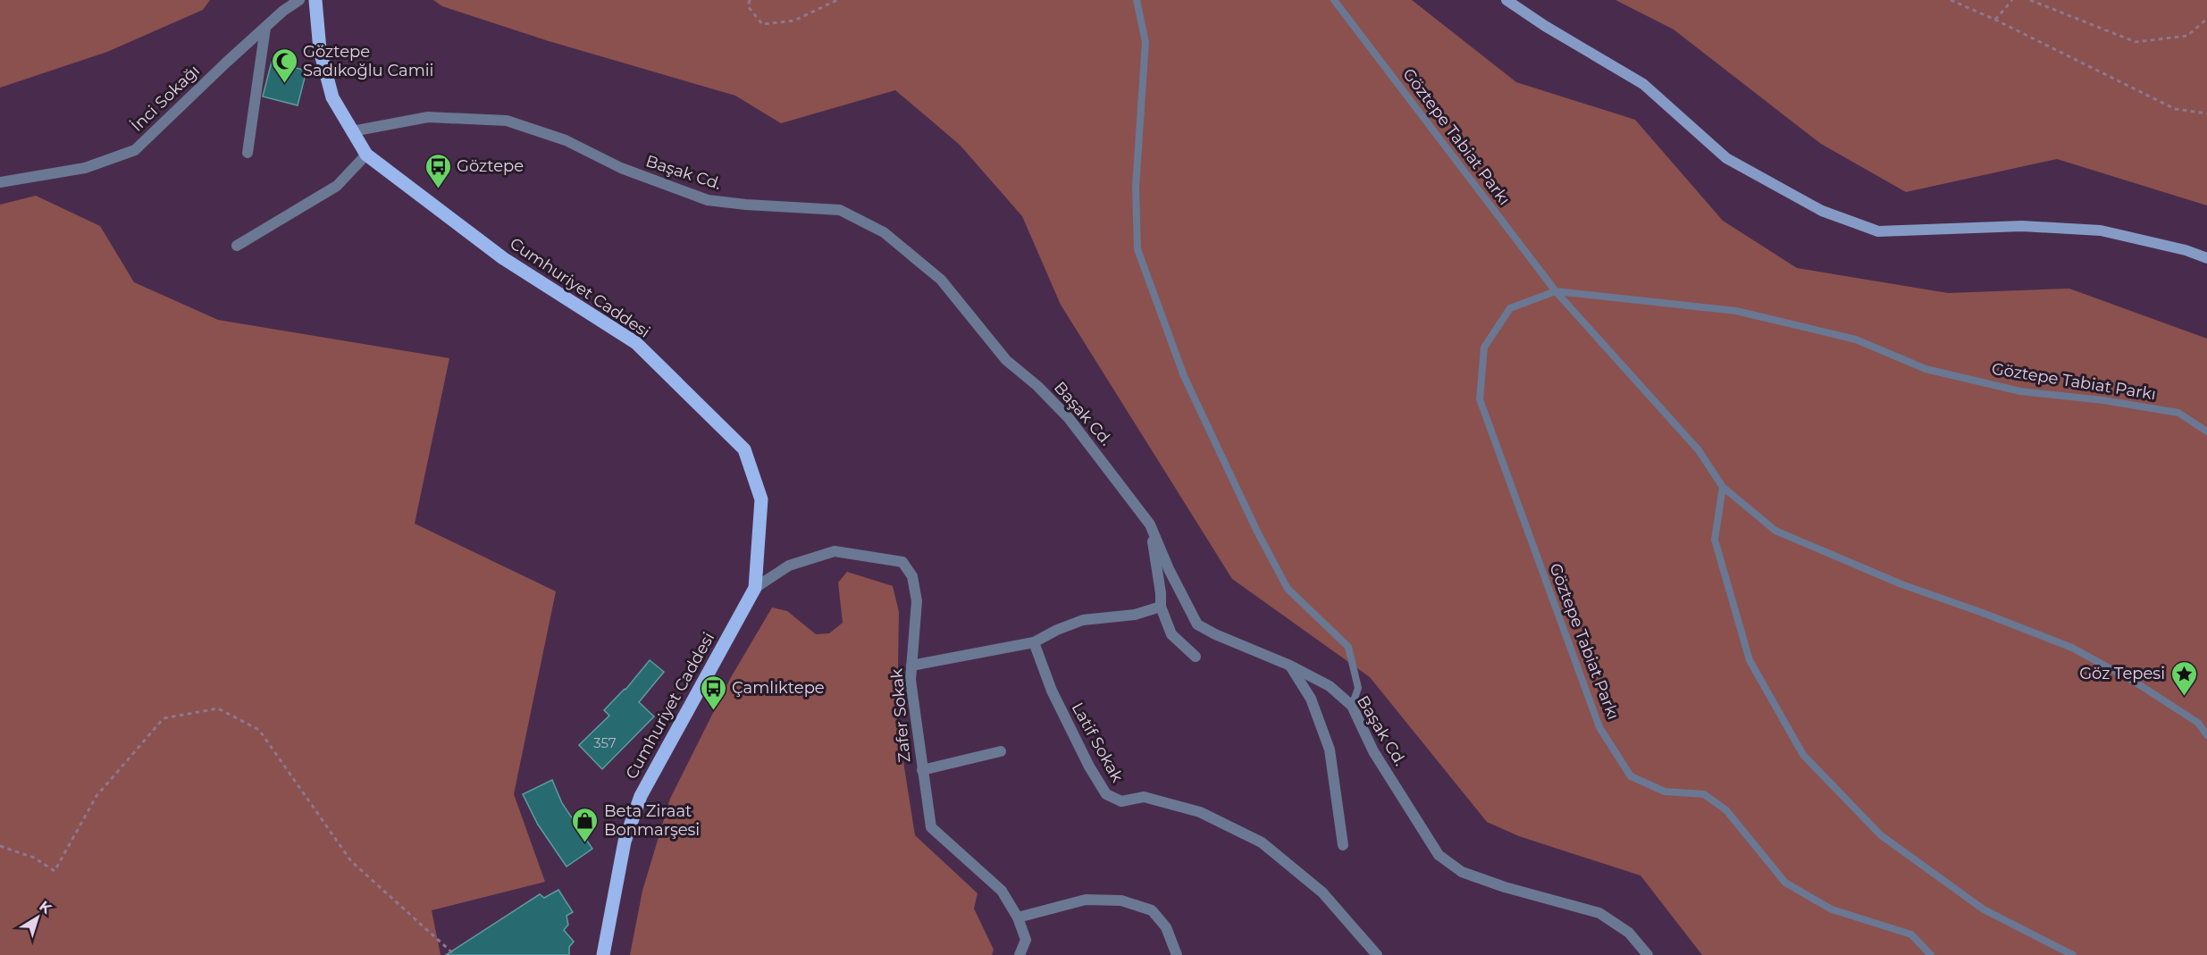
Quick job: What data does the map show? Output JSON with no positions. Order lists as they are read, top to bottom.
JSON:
{
  "streets": {
    "main road": ["Cumhuriyet Caddesi"],
    "street": [
      "İnci Sokağı",
      "Başak Cd.",
      "Zafer Sokak",
      "Latif Sokak"
    ],
    "lane": ["Göztepe Tabiat Parkı"]
  },
  "crossings": [
    ["Başak Cd.", "Cumhuriyet Caddesi"],
    ["Cumhuriyet Caddesi", "Zafer Sokak"]
  ],
  "places": {
    "mosque": ["Göztepe Sadıkoğlu Camii"],
    "bus stop": ["Göztepe", "Çamlıktepe"],
    "place": ["Göz Tepesi"],
    "shop": ["Beta Ziraat Bonmarşesi"]
  },
  "house_numbers": ["357"],
  "north": "top right"
}
